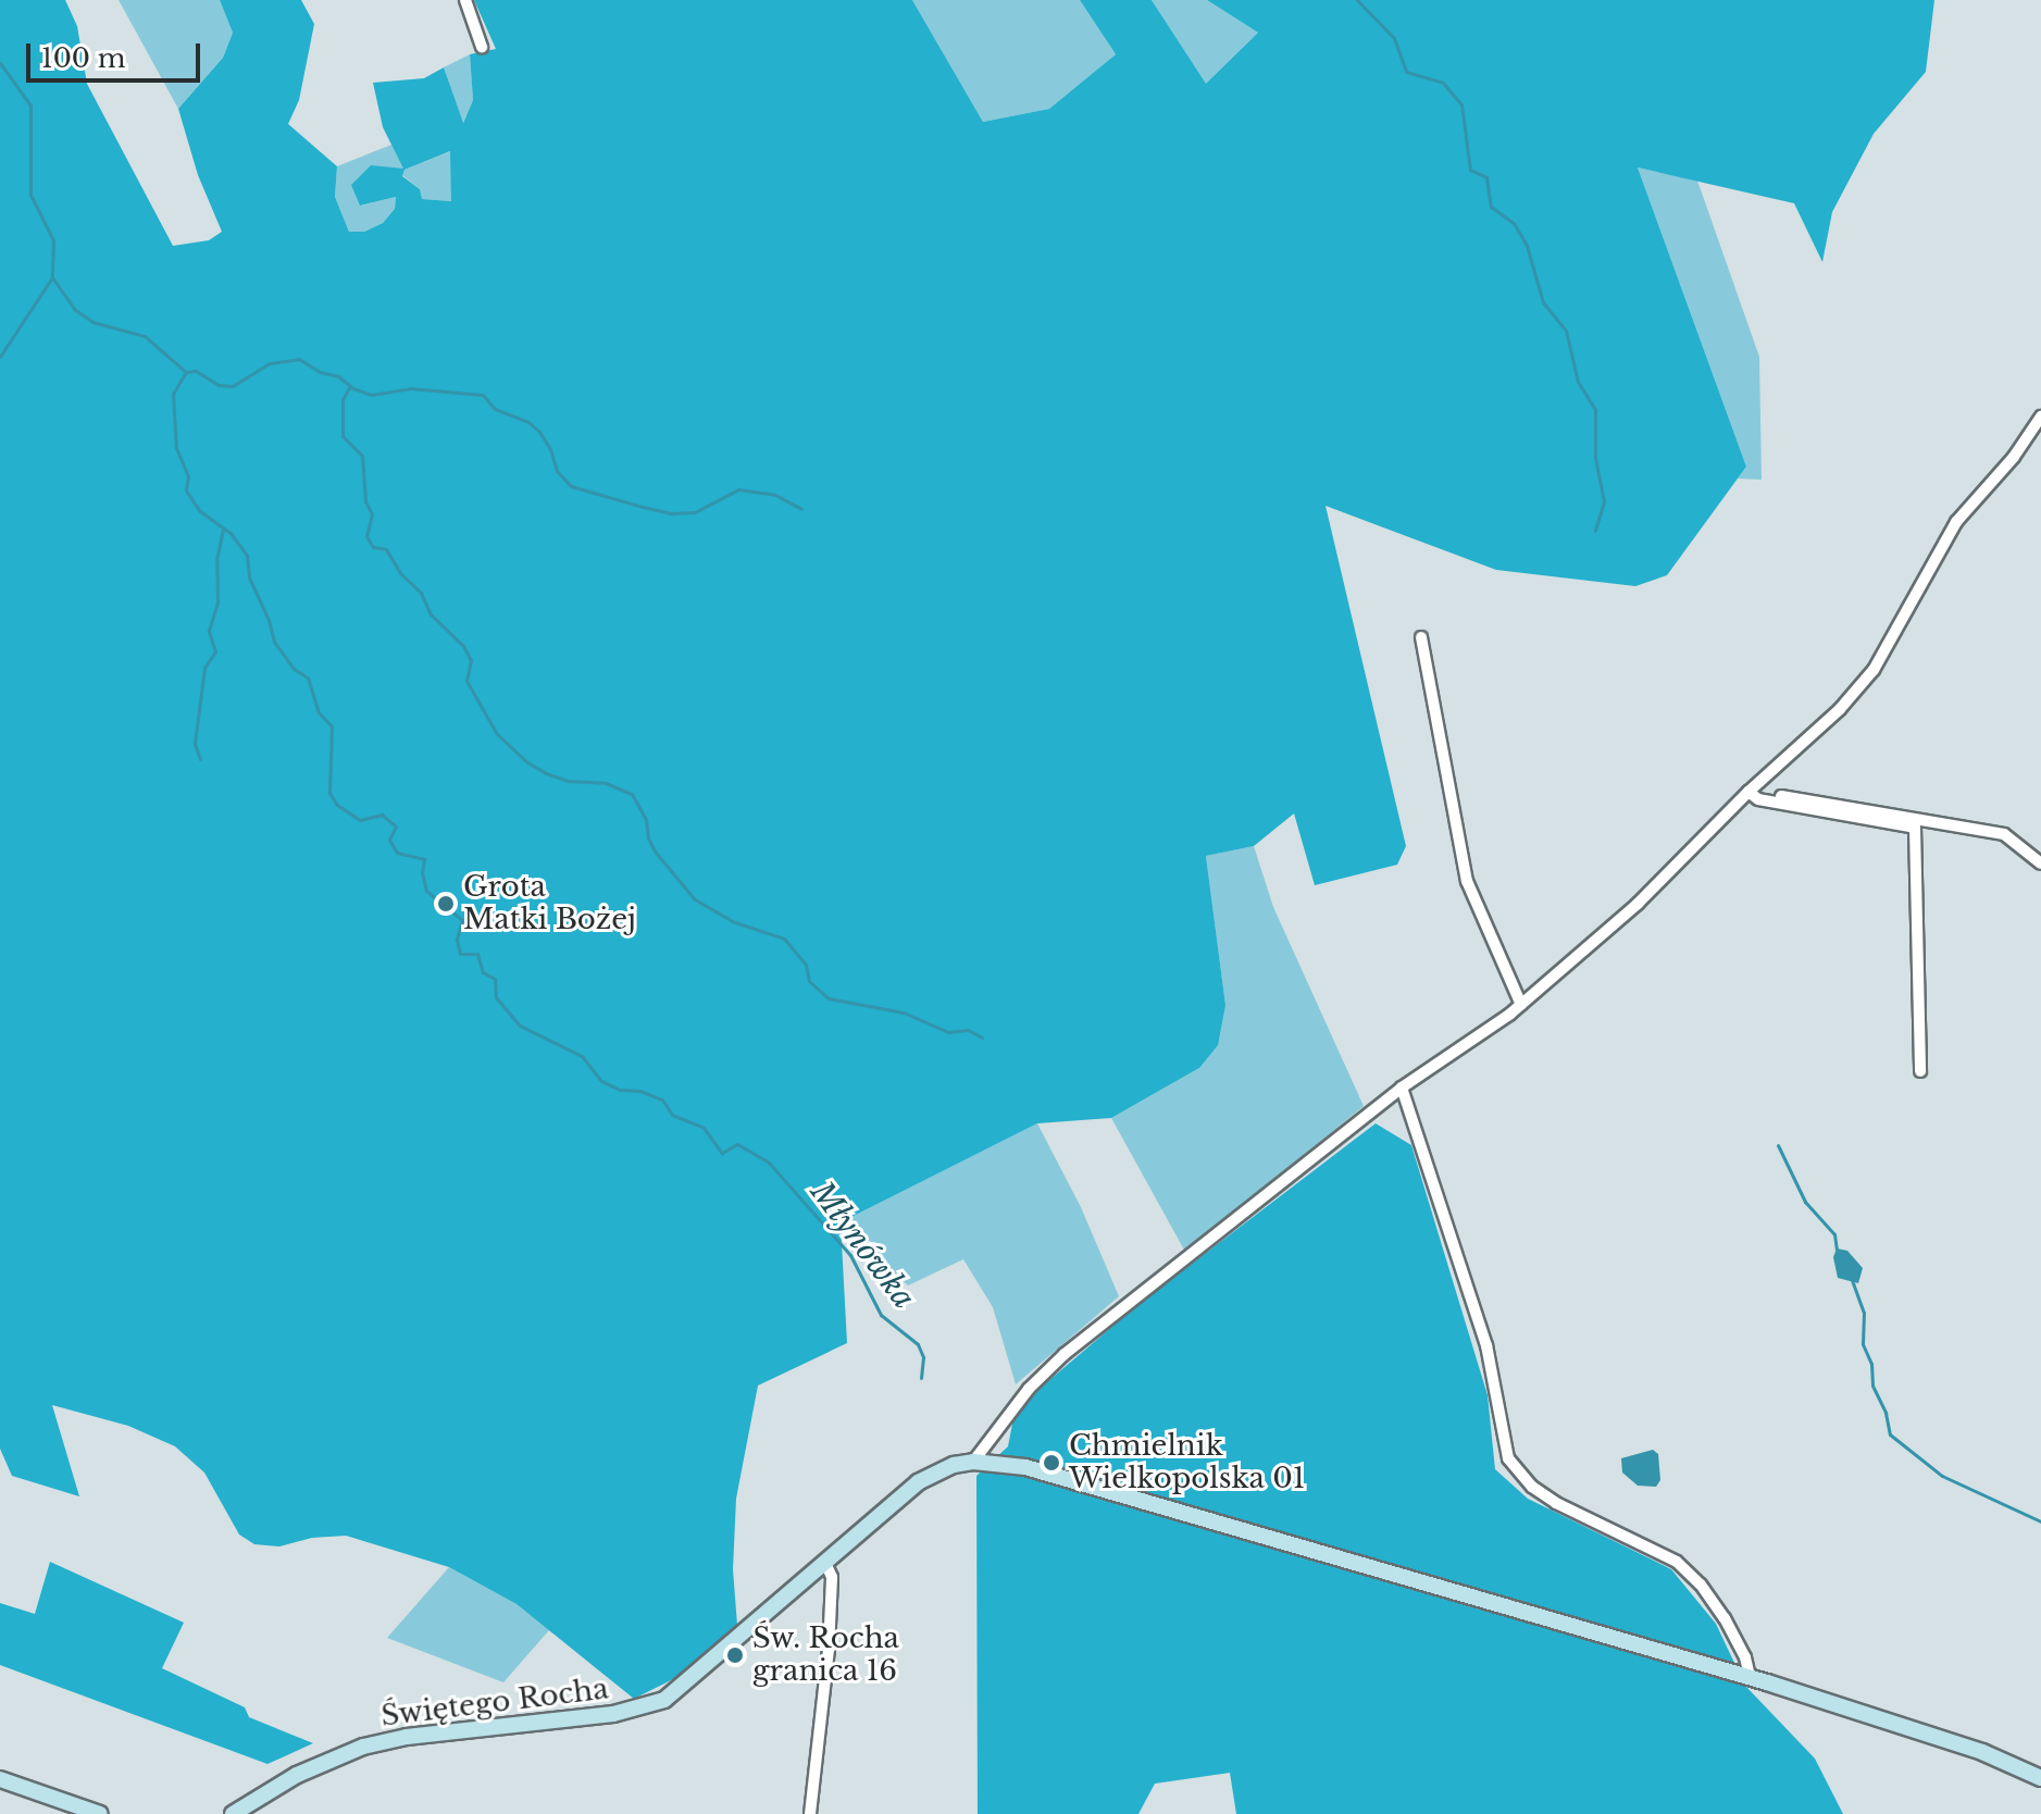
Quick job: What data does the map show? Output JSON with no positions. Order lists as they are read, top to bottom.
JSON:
{
  "streets": {
    "street": ["Świętego Rocha"]
  },
  "water": ["Młynówka"],
  "places": ["Grota Matki Bożej", "Chmielnik Wielkopolska 01", "Św. Rocha granica 16"],
  "scale_bar": "100 m"
}
